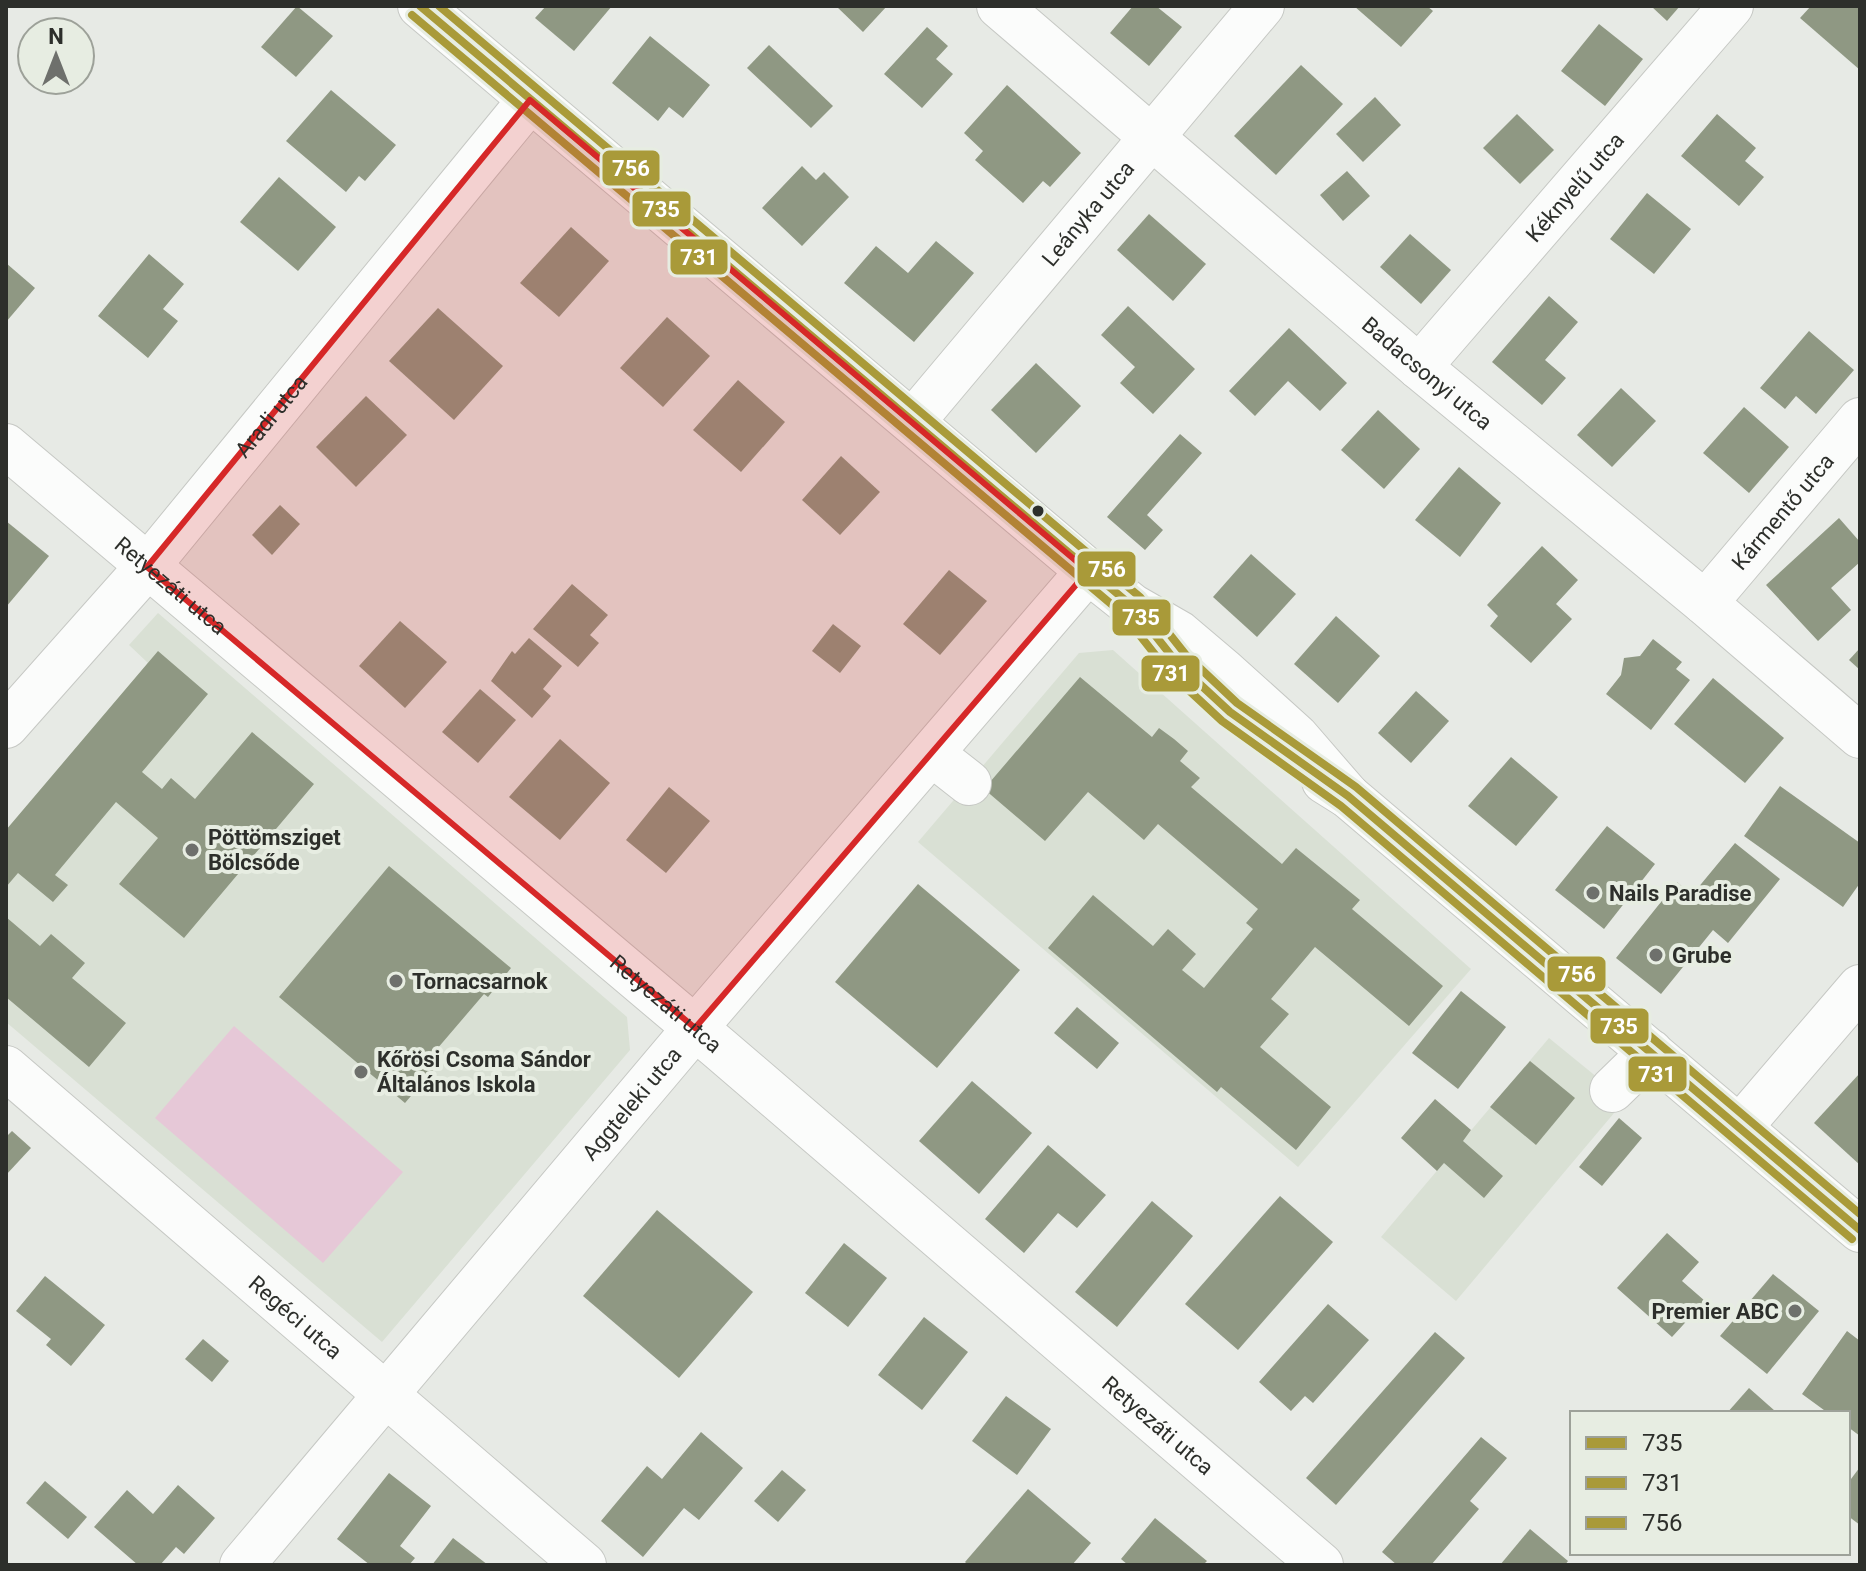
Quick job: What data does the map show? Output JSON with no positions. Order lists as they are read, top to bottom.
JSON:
{
  "streets": {
    "street": [
      "Kéknyelű utca",
      "Leányka utca",
      "Badacsonyi utca",
      "Aradi utca",
      "Kármentő utca",
      "Retyezáti utca",
      "Aggteleki utca",
      "Regéci utca"
    ]
  },
  "crossings": [
    ["Kéknyelű utca", "Badacsonyi utca"],
    ["Leányka utca", "Badacsonyi utca"],
    ["Badacsonyi utca", "Kármentő utca"],
    ["Aradi utca", "Retyezáti utca"],
    ["Retyezáti utca", "Aggteleki utca"],
    ["Aggteleki utca", "Regéci utca"]
  ],
  "places": [
    "Pöttömsziget Bölcsőde",
    "Nails Paradise",
    "Grube",
    "Tornacsarnok",
    "Kőrösi Csoma Sándor Általános Iskola",
    "Premier ABC"
  ],
  "lines": ["transit line 735", "transit line 756", "transit line 731"],
  "legend": ["735", "731", "756"],
  "north": "top"
}
